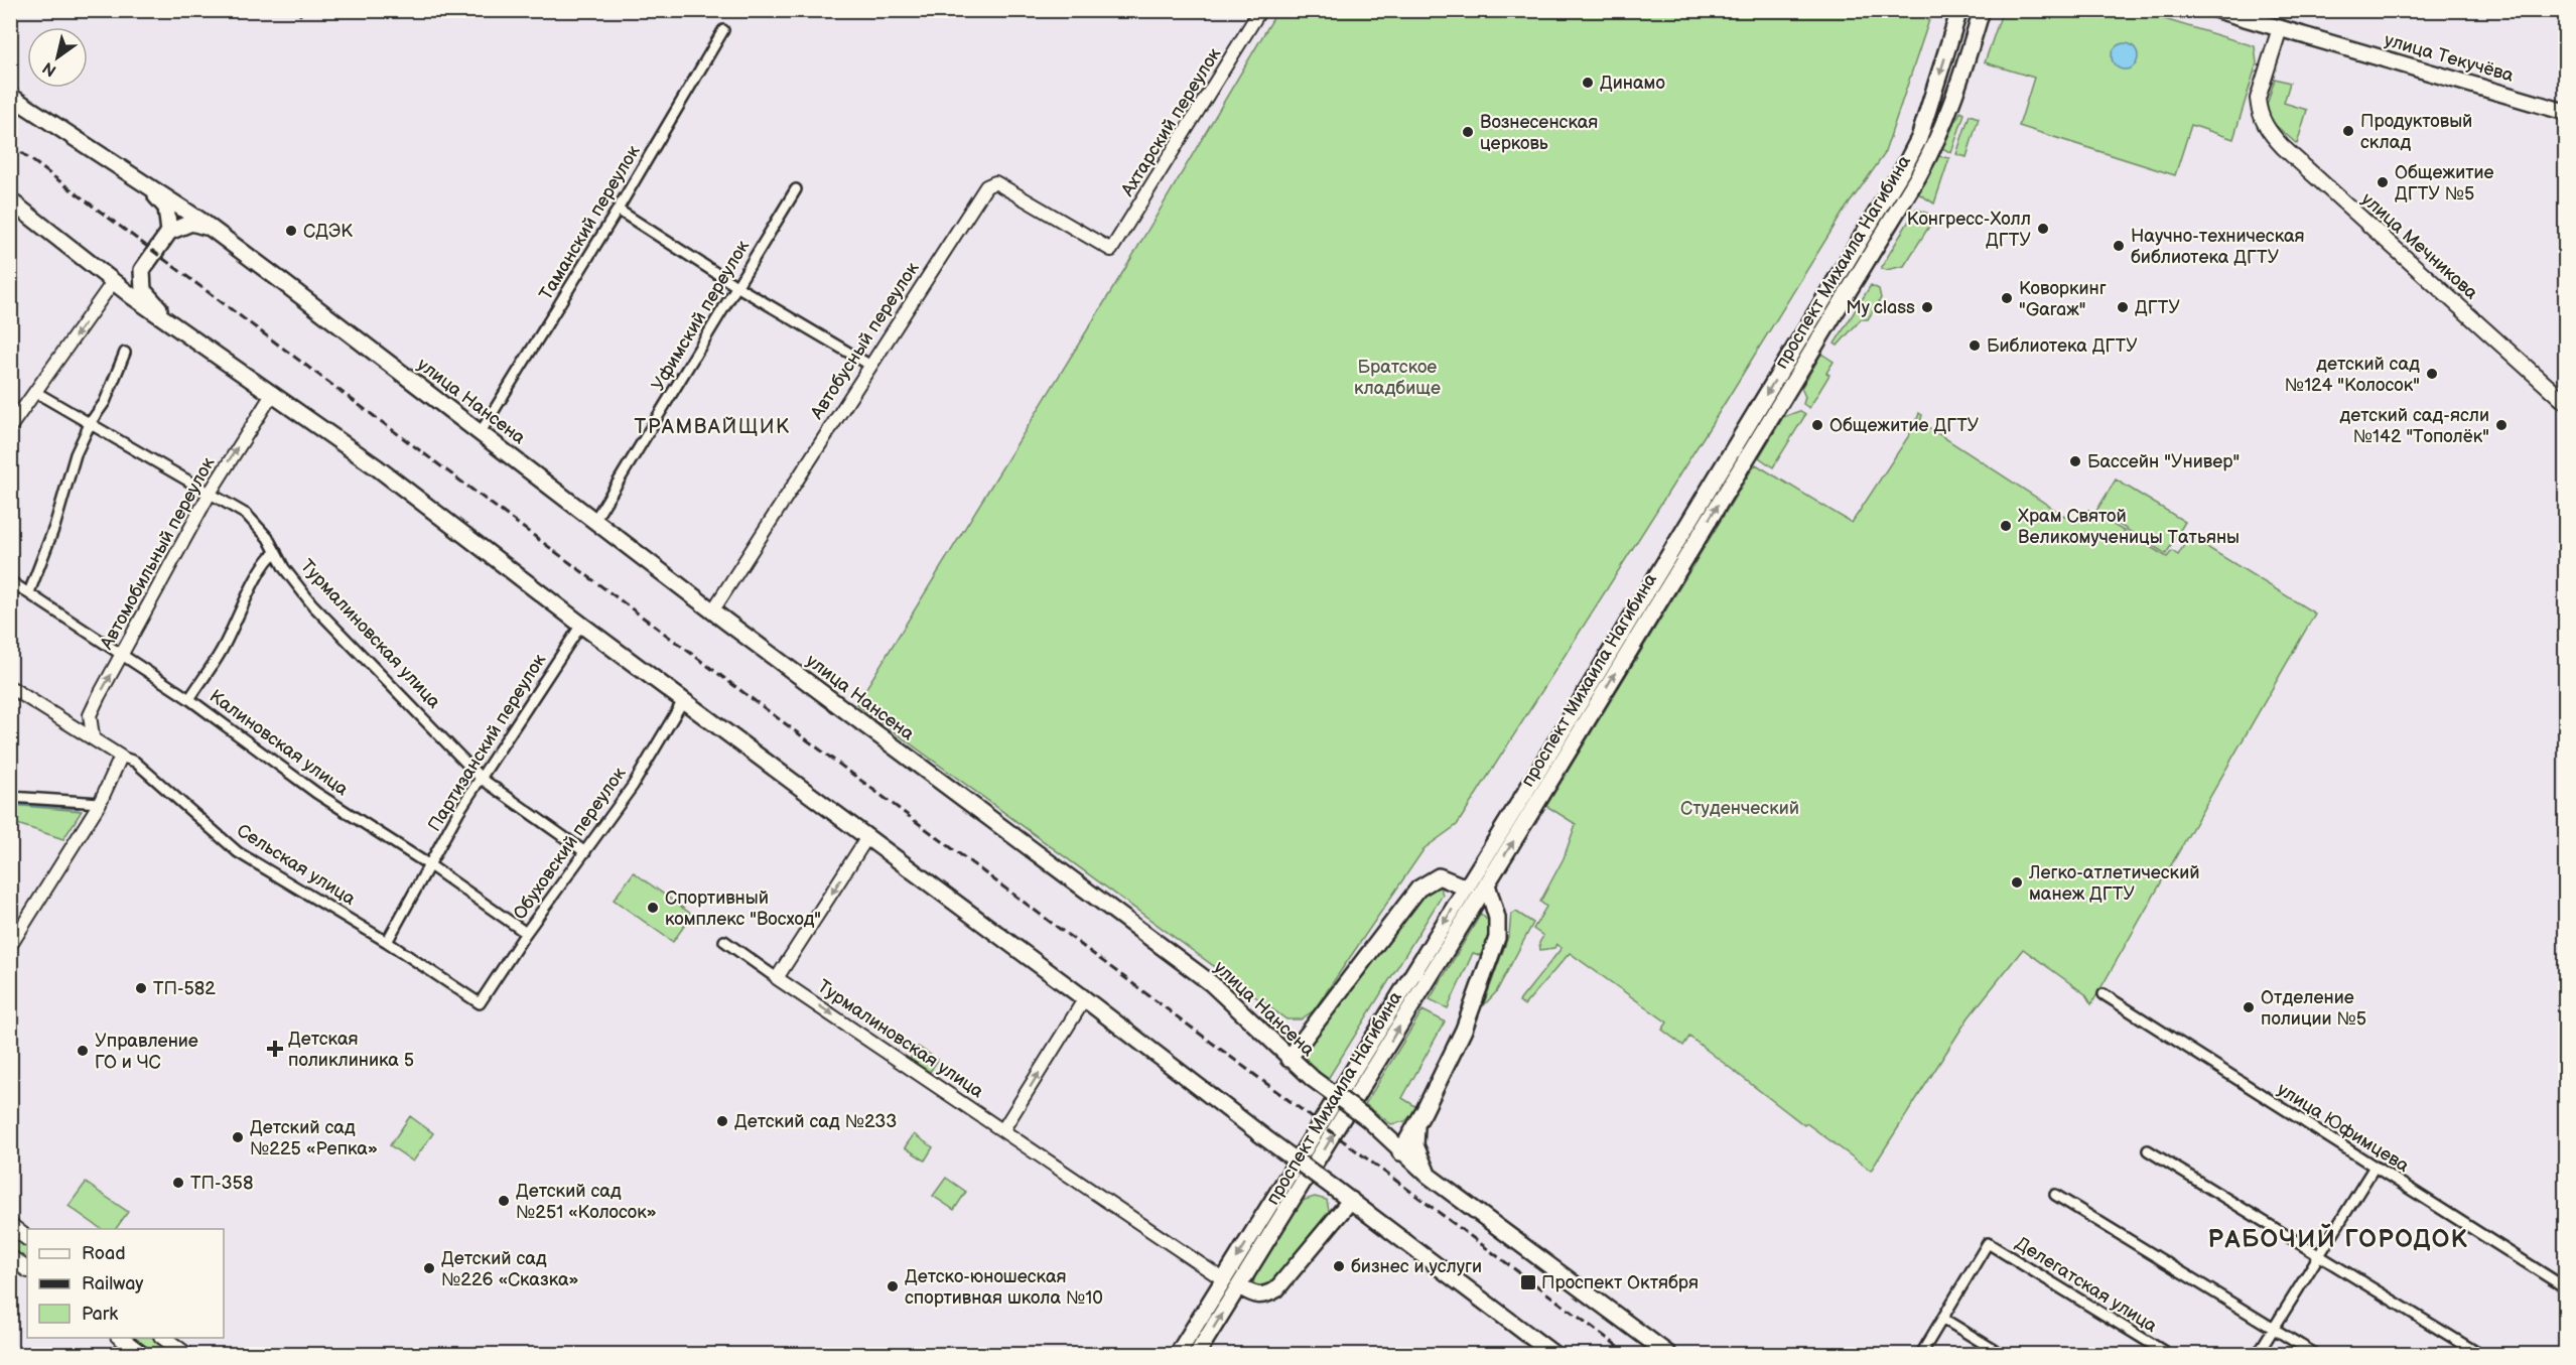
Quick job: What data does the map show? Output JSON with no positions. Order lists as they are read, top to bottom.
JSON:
{
  "streets": {
    "main road": [
      "улица Текучёва",
      "улица Мечникова",
      "проспект Михаила Нагибина",
      "улица Нансена"
    ],
    "street": [
      "Ахтарский переулок",
      "Таманский переулок",
      "Уфимский переулок",
      "Автобусный переулок",
      "Автомобильный переулок",
      "Турмалиновская улица",
      "Калиновская улица",
      "Партизанский переулок",
      "Обуховский переулок",
      "Сельская улица",
      "улица Юфимцева",
      "Делегатская улица"
    ]
  },
  "crossings": [
    ["улица Текучёва", "улица Мечникова"],
    ["Ахтарский переулок", "Автобусный переулок"],
    ["Таманский переулок", "улица Нансена"],
    ["проспект Михаила Нагибина", "Турмалиновская улица"],
    ["Уфимский переулок", "улица Нансена"],
    ["Автобусный переулок", "улица Нансена"],
    ["Автомобильный переулок", "Турмалиновская улица"],
    ["Автомобильный переулок", "Калиновская улица"],
    ["Автомобильный переулок", "Сельская улица"],
    ["Турмалиновская улица", "Партизанский переулок"],
    ["Турмалиновская улица", "Обуховский переулок"],
    ["Калиновская улица", "Партизанский переулок"],
    ["Калиновская улица", "Обуховский переулок"],
    ["Партизанский переулок", "Сельская улица"],
    ["Обуховский переулок", "Сельская улица"]
  ],
  "one_way": ["Автомобильный переулок"],
  "districts": ["ТРАМВАЙЩИК", "РАБОЧИЙ ГОРОДОК"],
  "parks": ["Братское кладбище", "Студенческий"],
  "places": {
    "other": [
      "Динамо",
      "Продуктовый склад",
      "Вознесенская церковь",
      "Общежитие ДГТУ №5",
      "Конгресс-Холл ДГТУ",
      "СДЭК",
      "Научно-техническая библиотека ДГТУ",
      "Коворкинг \"Gаraж\"",
      "My class",
      "ДГТУ",
      "Библиотека ДГТУ",
      "детский сад №124 \"Колосок\"",
      "Общежитие ДГТУ",
      "детский сад-ясли №142 \"Тополёк\"",
      "Бассейн \"Универ\"",
      "Храм Святой Великомученицы Татьяны",
      "Легко-атлетический манеж ДГТУ",
      "Спортивный комплекс \"Восход\"",
      "ТП-582",
      "Отделение полиции №5",
      "Управление ГО и ЧС",
      "Детский сад №233",
      "Детский сад №225 «Репка»",
      "ТП-358",
      "Детский сад №251 «Колосок»",
      "бизнес и услуги",
      "Детский сад №226 «Сказка»",
      "Детско-юношеская спортивная школа №10"
    ],
    "health": ["Детская поликлиника 5"],
    "transit": ["Проспект Октября"]
  },
  "legend": ["Road", "Railway", "Park"],
  "north": "bottom left"
}
